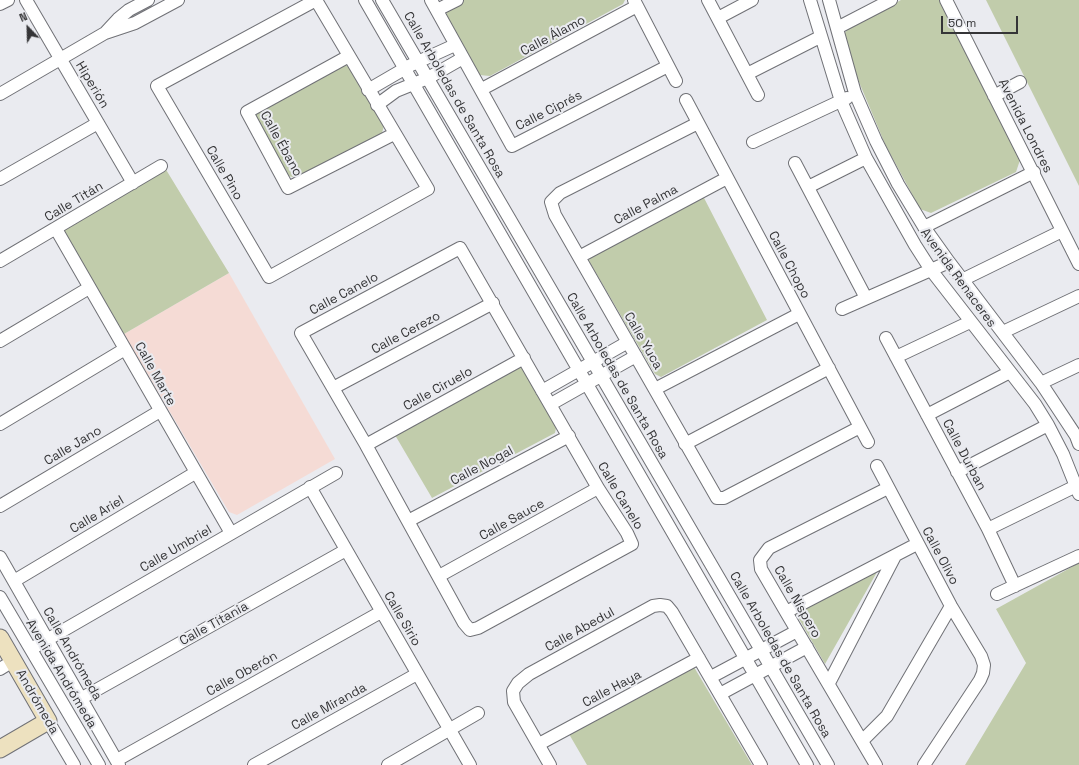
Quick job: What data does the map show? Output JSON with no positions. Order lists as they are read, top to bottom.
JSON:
{
  "streets": {
    "street": [
      "Calle Álamo",
      "Hiperión",
      "Calle Arboledas de Santa Rosa",
      "Calle Ciprés",
      "Avenida Londres",
      "Calle Ébano",
      "Calle Pino",
      "Calle Titán",
      "Calle Palma",
      "Calle Chopo",
      "Avenida Renaceres",
      "Calle Canelo",
      "Calle Cerezo",
      "Calle Yuca",
      "Calle Marte",
      "Calle Ciruelo",
      "Calle Jano",
      "Calle Durban",
      "Calle Nogal",
      "Calle Ariel",
      "Calle Sauce",
      "Calle Umbriel",
      "Calle Olivo",
      "Calle Níspero",
      "Calle Sirio",
      "Calle Titania",
      "Calle Abedul",
      "Calle Andrómeda",
      "Avenida Andrómeda",
      "Calle Oberón",
      "Calle Haya",
      "Andrómeda",
      "Calle Miranda"
    ]
  },
  "crossings": [
    ["Calle Álamo", "Calle Ciprés"],
    ["Hiperión", "Calle Titán"],
    ["Calle Ébano", "Calle Pino"],
    ["Calle Titán", "Calle Marte"],
    ["Calle Palma", "Calle Chopo"],
    ["Calle Palma", "Calle Yuca"],
    ["Calle Chopo", "Calle Yuca"],
    ["Calle Canelo", "Calle Cerezo"],
    ["Calle Canelo", "Calle Ciruelo"],
    ["Calle Canelo", "Calle Nogal"],
    ["Calle Canelo", "Calle Sauce"],
    ["Calle Marte", "Calle Jano"],
    ["Calle Marte", "Calle Ariel"],
    ["Calle Marte", "Calle Umbriel"],
    ["Calle Ariel", "Calle Andrómeda"],
    ["Calle Umbriel", "Calle Sirio"],
    ["Calle Umbriel", "Calle Andrómeda"],
    ["Calle Umbriel", "Avenida Andrómeda"],
    ["Calle Olivo", "Calle Níspero"],
    ["Calle Sirio", "Calle Titania"],
    ["Calle Sirio", "Calle Oberón"],
    ["Calle Sirio", "Calle Miranda"],
    ["Calle Titania", "Calle Andrómeda"],
    ["Calle Abedul", "Calle Haya"],
    ["Calle Andrómeda", "Calle Oberón"]
  ],
  "scale_bar": "50 m",
  "north": "top left"
}
